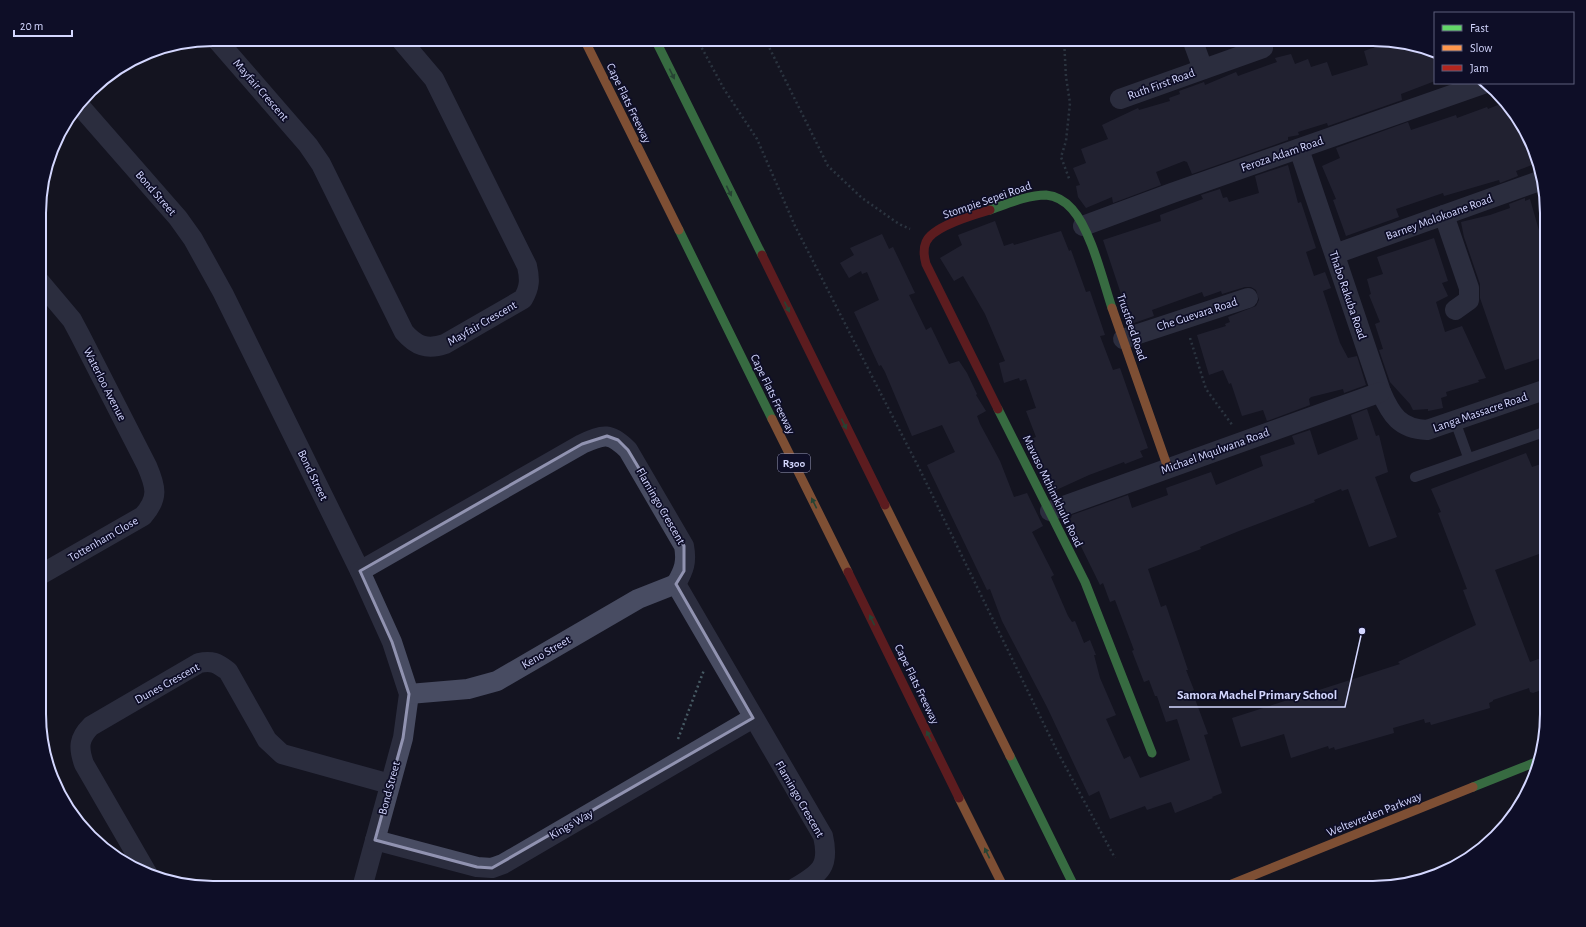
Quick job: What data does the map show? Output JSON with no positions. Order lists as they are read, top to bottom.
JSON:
{
  "streets": {
    "main road": [
      "Cape Flats Freeway",
      "Stompie Sepei Road",
      "Trustfeed Road",
      "R300",
      "Mavuso Mthimkhulu Road",
      "Weltevreden Parkway"
    ],
    "street": [
      "Ruth First Road",
      "Mayfair Crescent",
      "Feroza Adam Road",
      "Bond Street",
      "Barney Molokoane Road",
      "Thabo Rakuba Road",
      "Che Guevara Road",
      "Waterloo Avenue",
      "Langa Massacre Road",
      "Michael Mqulwana Road",
      "Flamingo Crescent",
      "Tottenham Close",
      "Keno Street",
      "Dunes Crescent",
      "Kings Way"
    ]
  },
  "crossings": [
    ["Feroza Adam Road", "Thabo Rakuba Road"],
    ["Feroza Adam Road", "Trustfeed Road"],
    ["Bond Street", "Flamingo Crescent"],
    ["Bond Street", "Keno Street"],
    ["Bond Street", "Dunes Crescent"],
    ["Bond Street", "Kings Way"],
    ["Stompie Sepei Road", "Trustfeed Road"],
    ["Stompie Sepei Road", "Mavuso Mthimkhulu Road"],
    ["Barney Molokoane Road", "Thabo Rakuba Road"],
    ["Thabo Rakuba Road", "Langa Massacre Road"],
    ["Thabo Rakuba Road", "Michael Mqulwana Road"],
    ["Che Guevara Road", "Trustfeed Road"],
    ["Trustfeed Road", "Michael Mqulwana Road"],
    ["Waterloo Avenue", "Tottenham Close"],
    ["Michael Mqulwana Road", "Mavuso Mthimkhulu Road"],
    ["Flamingo Crescent", "Keno Street"],
    ["Flamingo Crescent", "Kings Way"]
  ],
  "places": ["Samora Machel Primary School"],
  "legend": ["Fast", "Slow", "Jam"],
  "scale_bar": "20 m"
}
